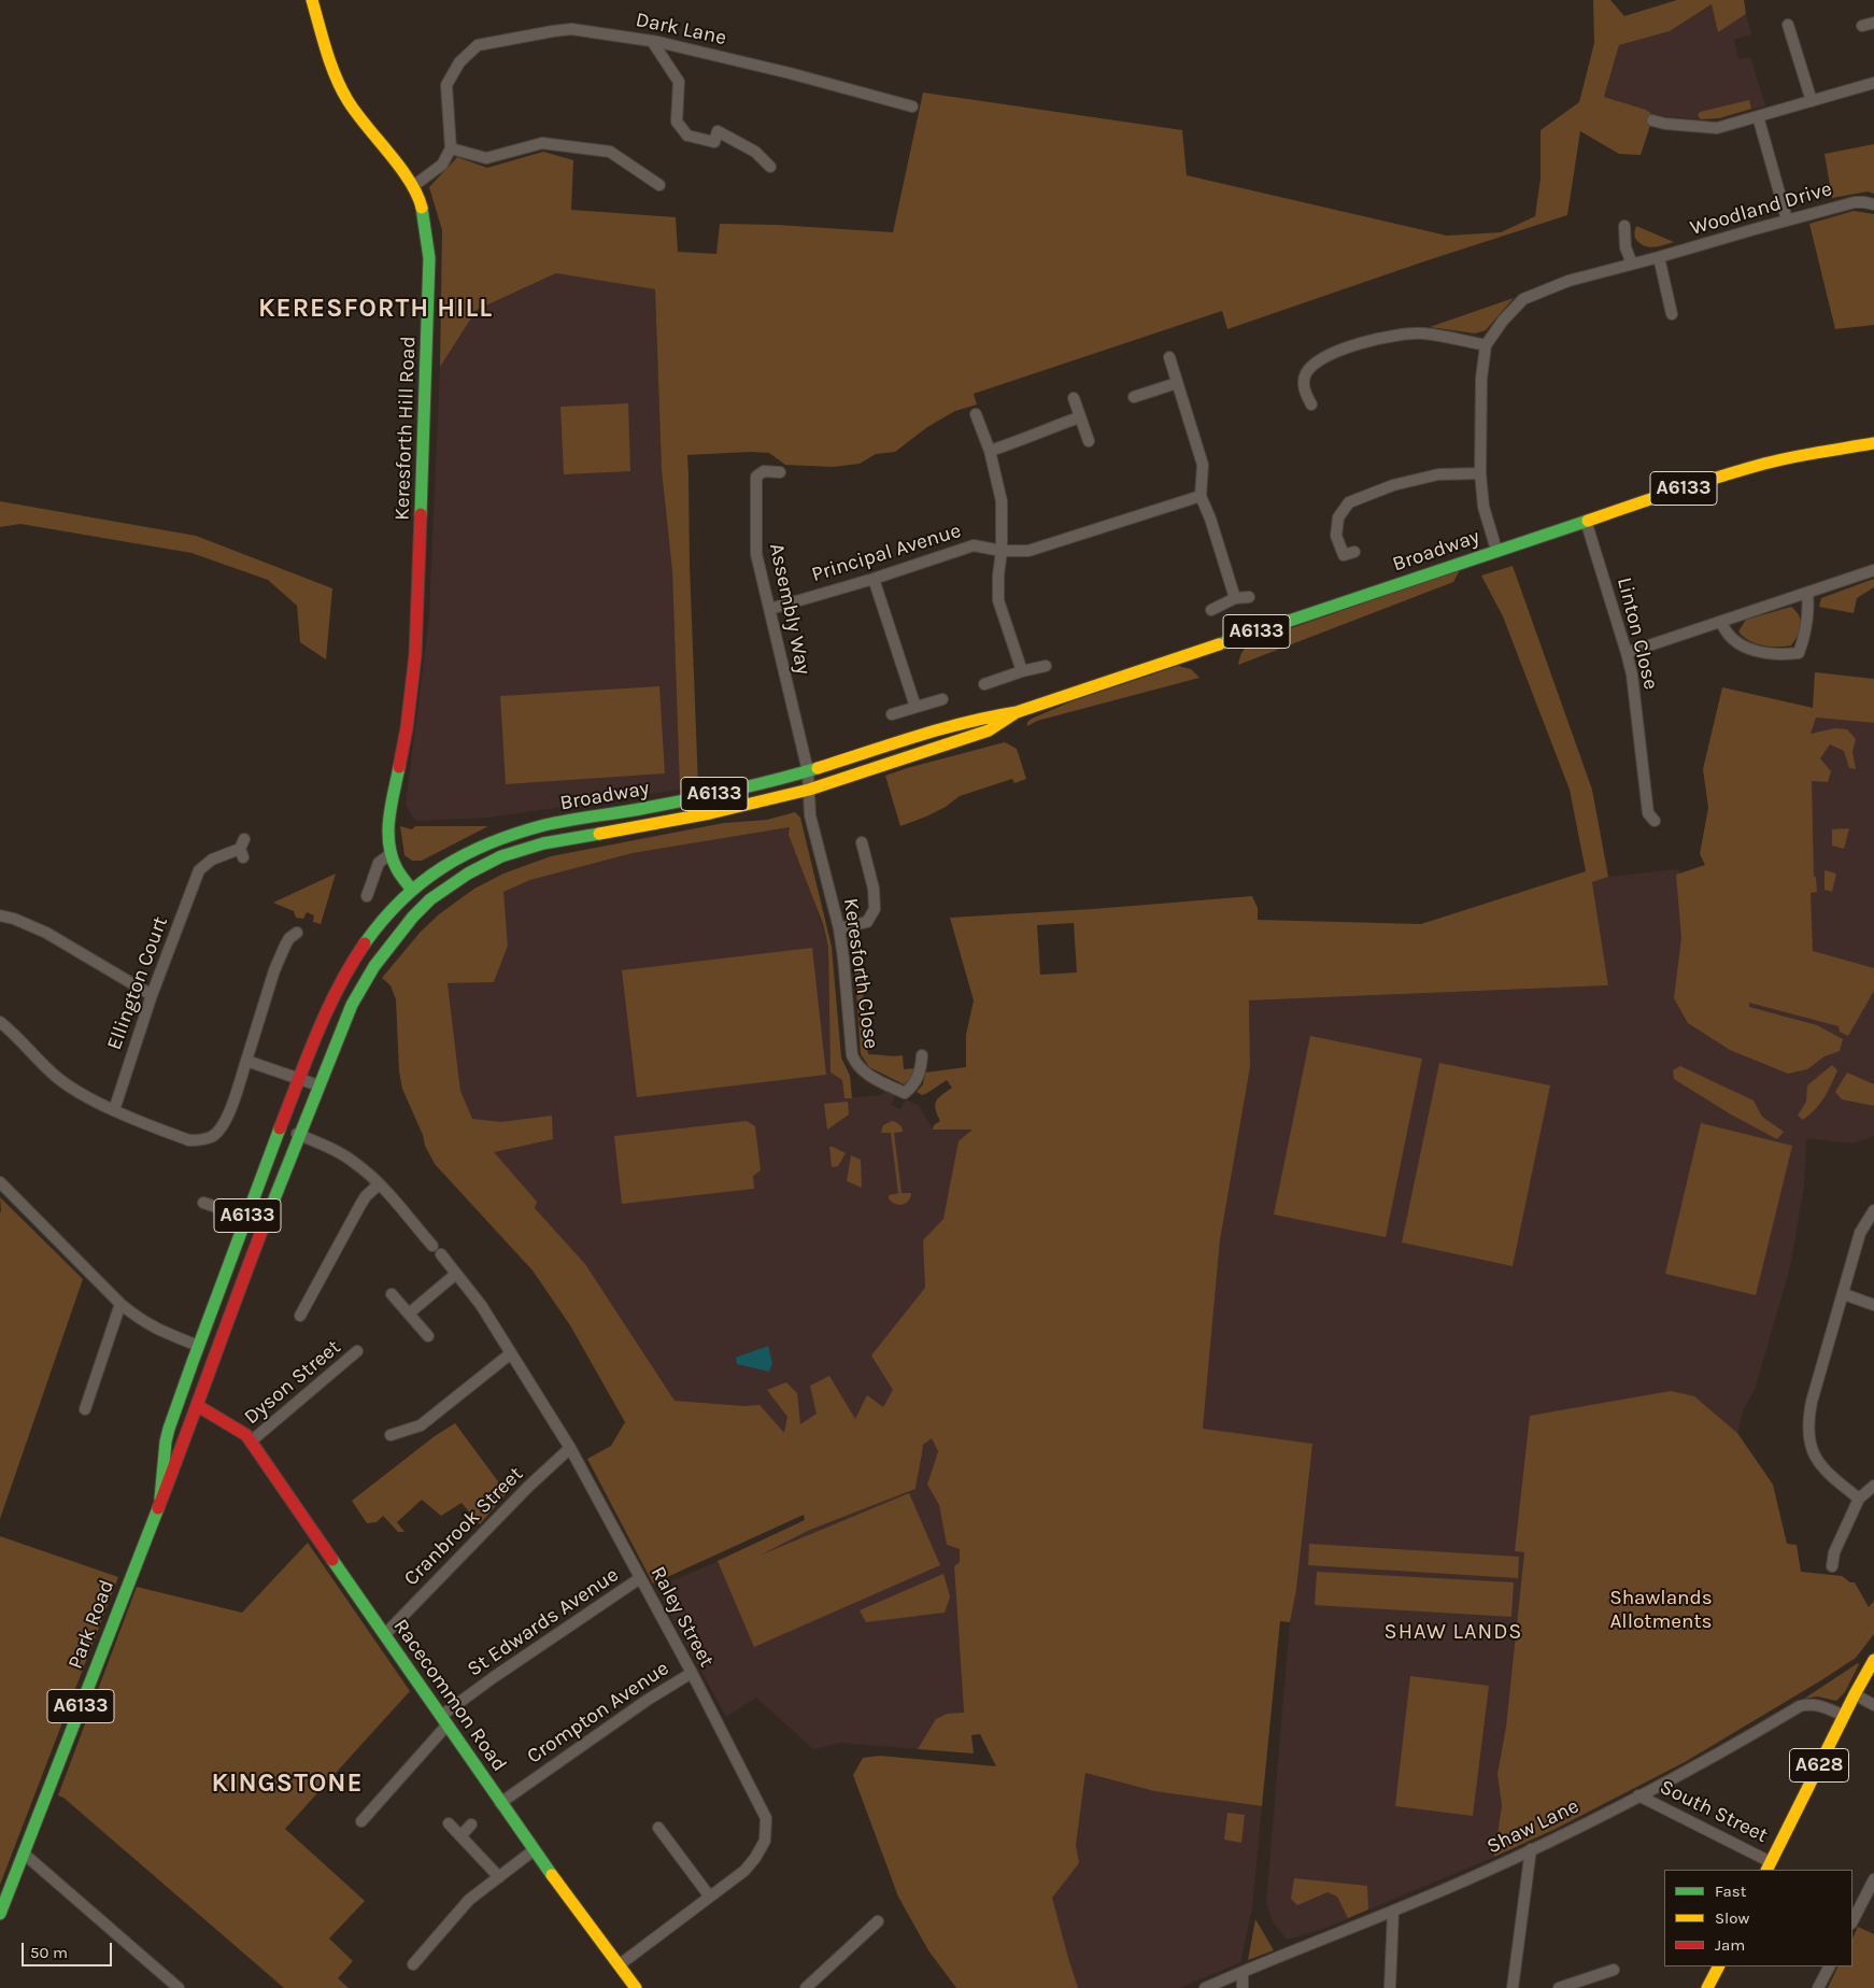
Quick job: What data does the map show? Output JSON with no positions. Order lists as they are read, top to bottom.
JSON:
{
  "streets": {
    "main road": [
      "Keresforth Hill Road",
      "A6133",
      "Broadway",
      "Park Road",
      "Racecommon Road",
      "A628"
    ],
    "street": [
      "Dark Lane",
      "Woodland Drive",
      "Principal Avenue",
      "Assembly Way",
      "Linton Close",
      "Keresforth Close",
      "Ellington Court",
      "Dyson Street",
      "Cranbrook Street",
      "Raley Street",
      "St Edwards Avenue",
      "Crompton Avenue",
      "South Street",
      "Shaw Lane"
    ]
  },
  "crossings": [
    ["Woodland Drive", "Broadway"],
    ["Keresforth Hill Road", "A6133"],
    ["Keresforth Hill Road", "Broadway"],
    ["A6133", "Broadway"],
    ["A6133", "Park Road"],
    ["Broadway", "Assembly Way"],
    ["Broadway", "Linton Close"],
    ["Broadway", "Keresforth Close"],
    ["Principal Avenue", "Assembly Way"],
    ["Dyson Street", "Racecommon Road"],
    ["Cranbrook Street", "Raley Street"],
    ["Cranbrook Street", "Racecommon Road"],
    ["Raley Street", "St Edwards Avenue"],
    ["Raley Street", "Racecommon Road"],
    ["Raley Street", "Crompton Avenue"],
    ["St Edwards Avenue", "Racecommon Road"],
    ["Park Road", "Racecommon Road"],
    ["Racecommon Road", "Crompton Avenue"],
    ["A628", "South Street"],
    ["A628", "Shaw Lane"],
    ["South Street", "Shaw Lane"]
  ],
  "districts": ["KERESFORTH HILL", "SHAW LANDS", "KINGSTONE"],
  "parks": ["Shawlands Allotments"],
  "legend": ["Fast", "Slow", "Jam"],
  "scale_bar": "50 m"
}
